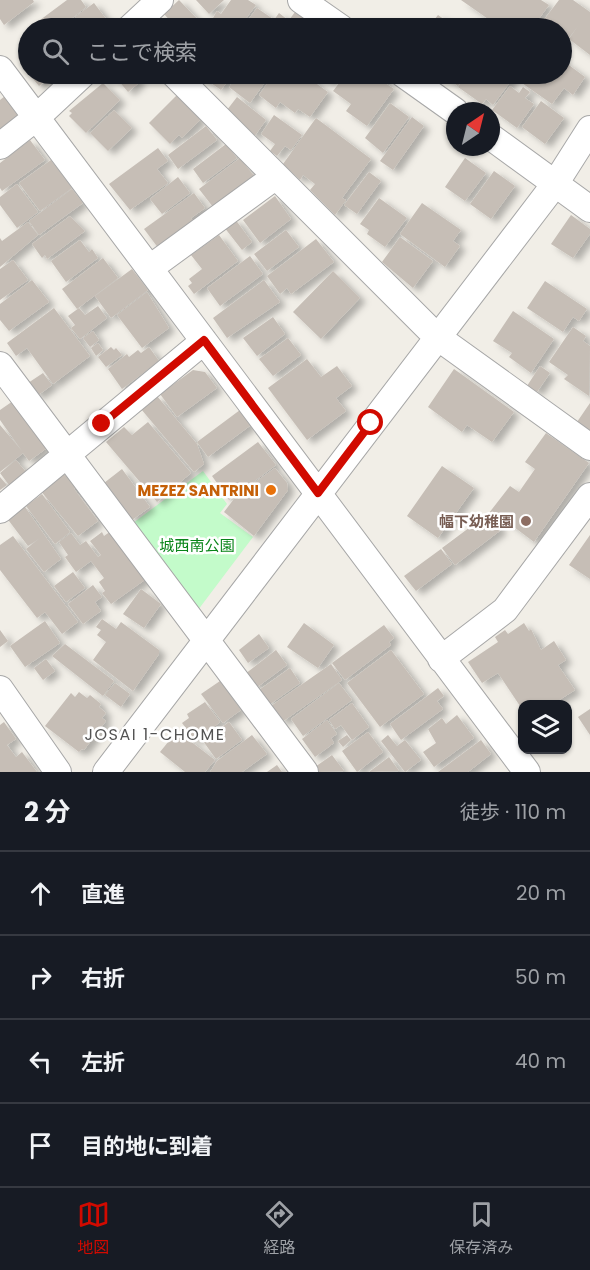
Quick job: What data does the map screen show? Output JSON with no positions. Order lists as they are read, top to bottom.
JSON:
{
  "districts": ["JOSAI 1-CHOME"],
  "parks": ["城西南公園"],
  "places": ["MEZEZ SANTRINI", "幅下幼稚園"],
  "north": "top right",
  "page": {
    "search": "ここで検索",
    "heading": ["2 分", "徒歩 · 110 m"],
    "list": [
      ["直進", "20 m"],
      ["右折", "50 m"],
      ["左折", "40 m"],
      "目的地に到着"
    ],
    "nav": ["地図", "経路", "保存済み"]
  }
}
